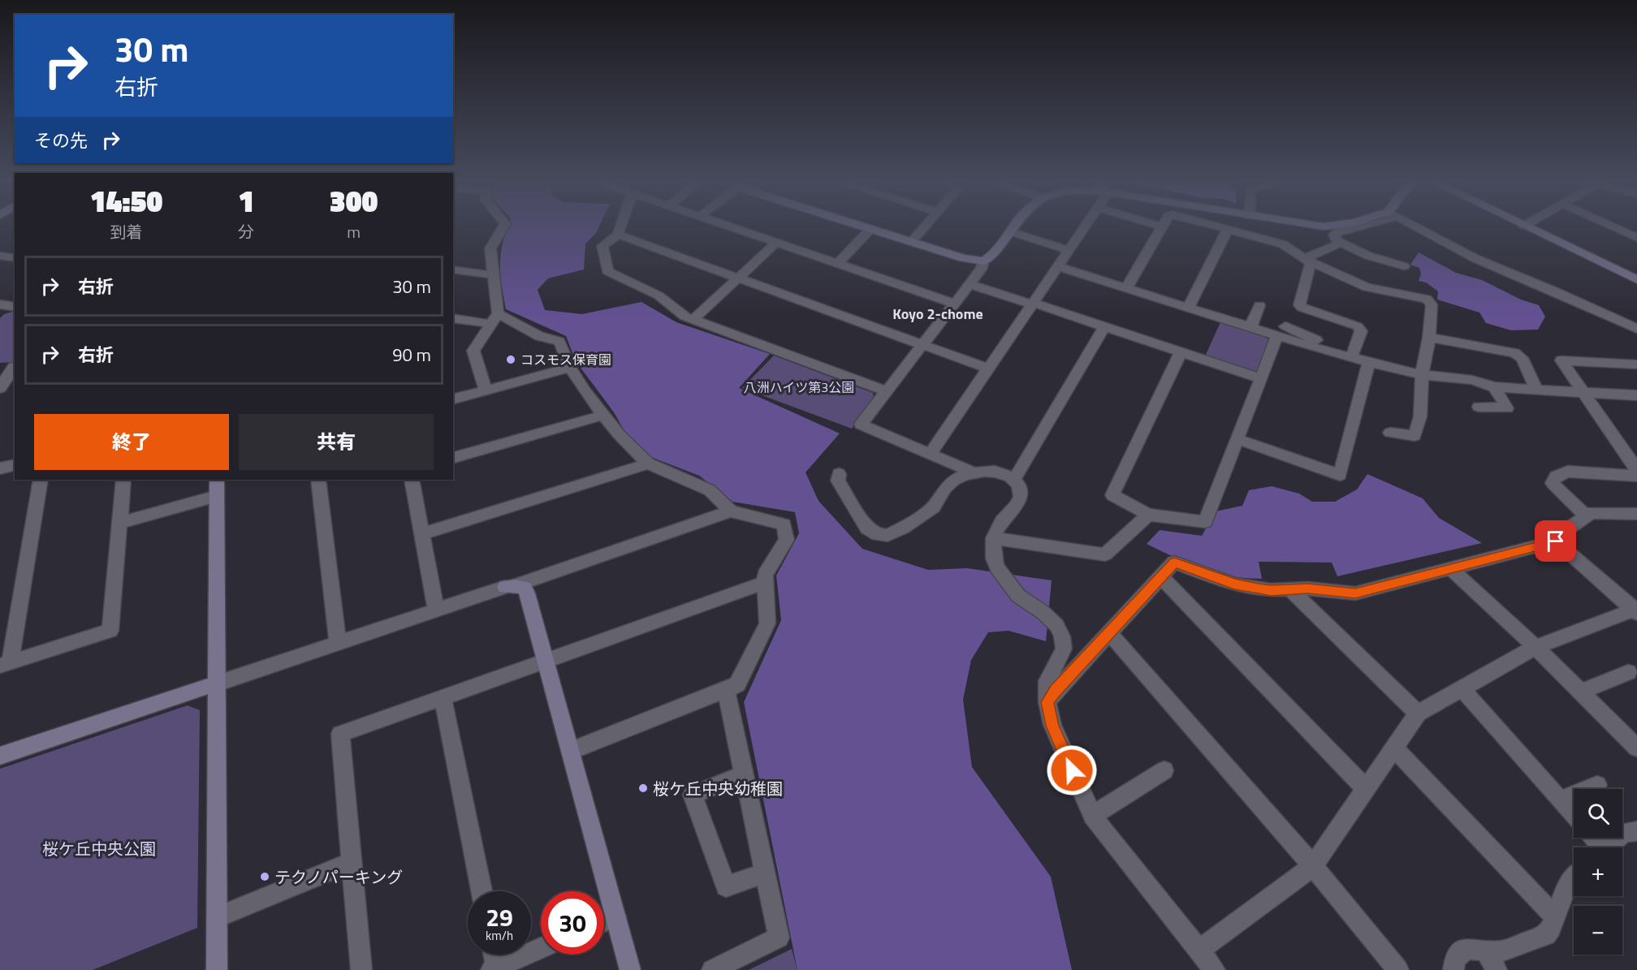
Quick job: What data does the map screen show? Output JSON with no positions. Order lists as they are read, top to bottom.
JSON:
{
  "districts": ["Koyo 2-chome"],
  "parks": ["八洲ハイツ第3公園", "桜ケ丘中央公園"],
  "places": ["コスモス保育園", "桜ケ丘中央幼稚園", "テクノパーキング"],
  "page": {
    "turn": ["30 m", "右折"],
    "then": "その先",
    "eta": [
      "14:50",
      "到着",
      "1",
      "分",
      "300",
      "m"
    ],
    "list": [
      {
        "name": "右折",
        "value": "30 m"
      },
      {
        "name": "右折",
        "value": "90 m"
      }
    ],
    "buttons": ["終了", "共有"],
    "map_buttons": ["+", "−"],
    "speed": "29 km/h",
    "limit": "30"
  }
}
